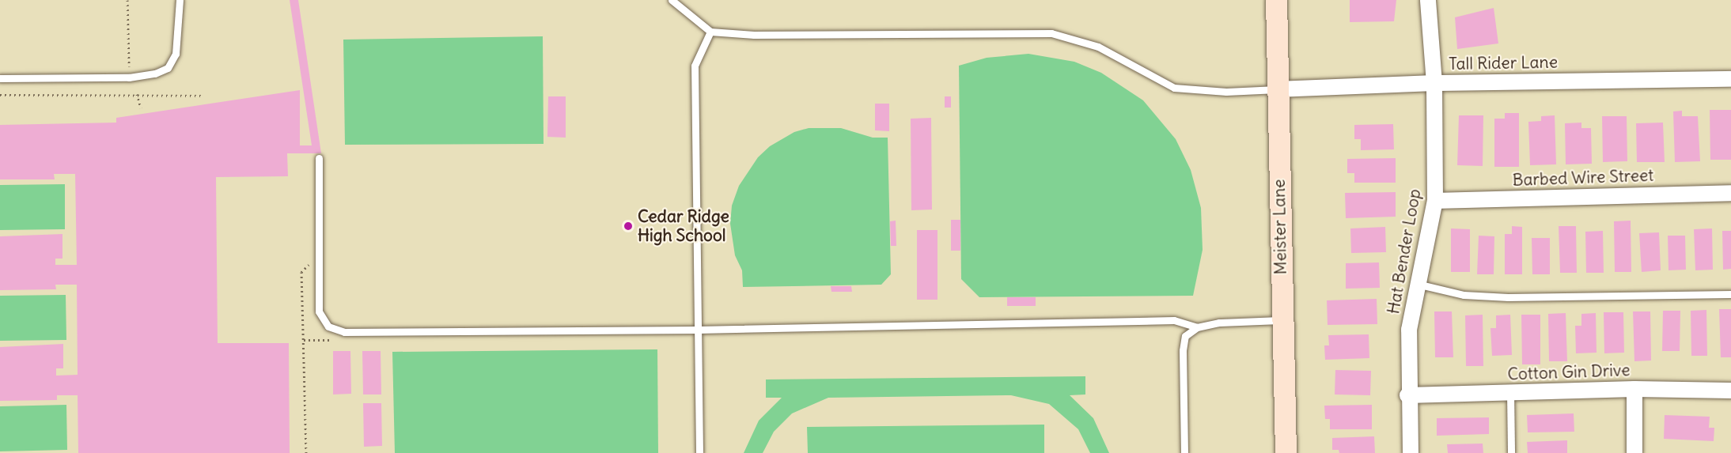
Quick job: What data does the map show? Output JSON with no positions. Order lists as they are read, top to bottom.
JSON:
{
  "streets": {
    "street": [
      "Tall Rider Lane",
      "Barbed Wire Street",
      "Meister Lane",
      "Hat Bender Loop",
      "Cotton Gin Drive"
    ]
  },
  "crossings": [
    ["Tall Rider Lane", "Meister Lane"],
    ["Tall Rider Lane", "Hat Bender Loop"],
    ["Barbed Wire Street", "Hat Bender Loop"],
    ["Hat Bender Loop", "Cotton Gin Drive"]
  ],
  "places": ["Cedar Ridge High School"]
}
